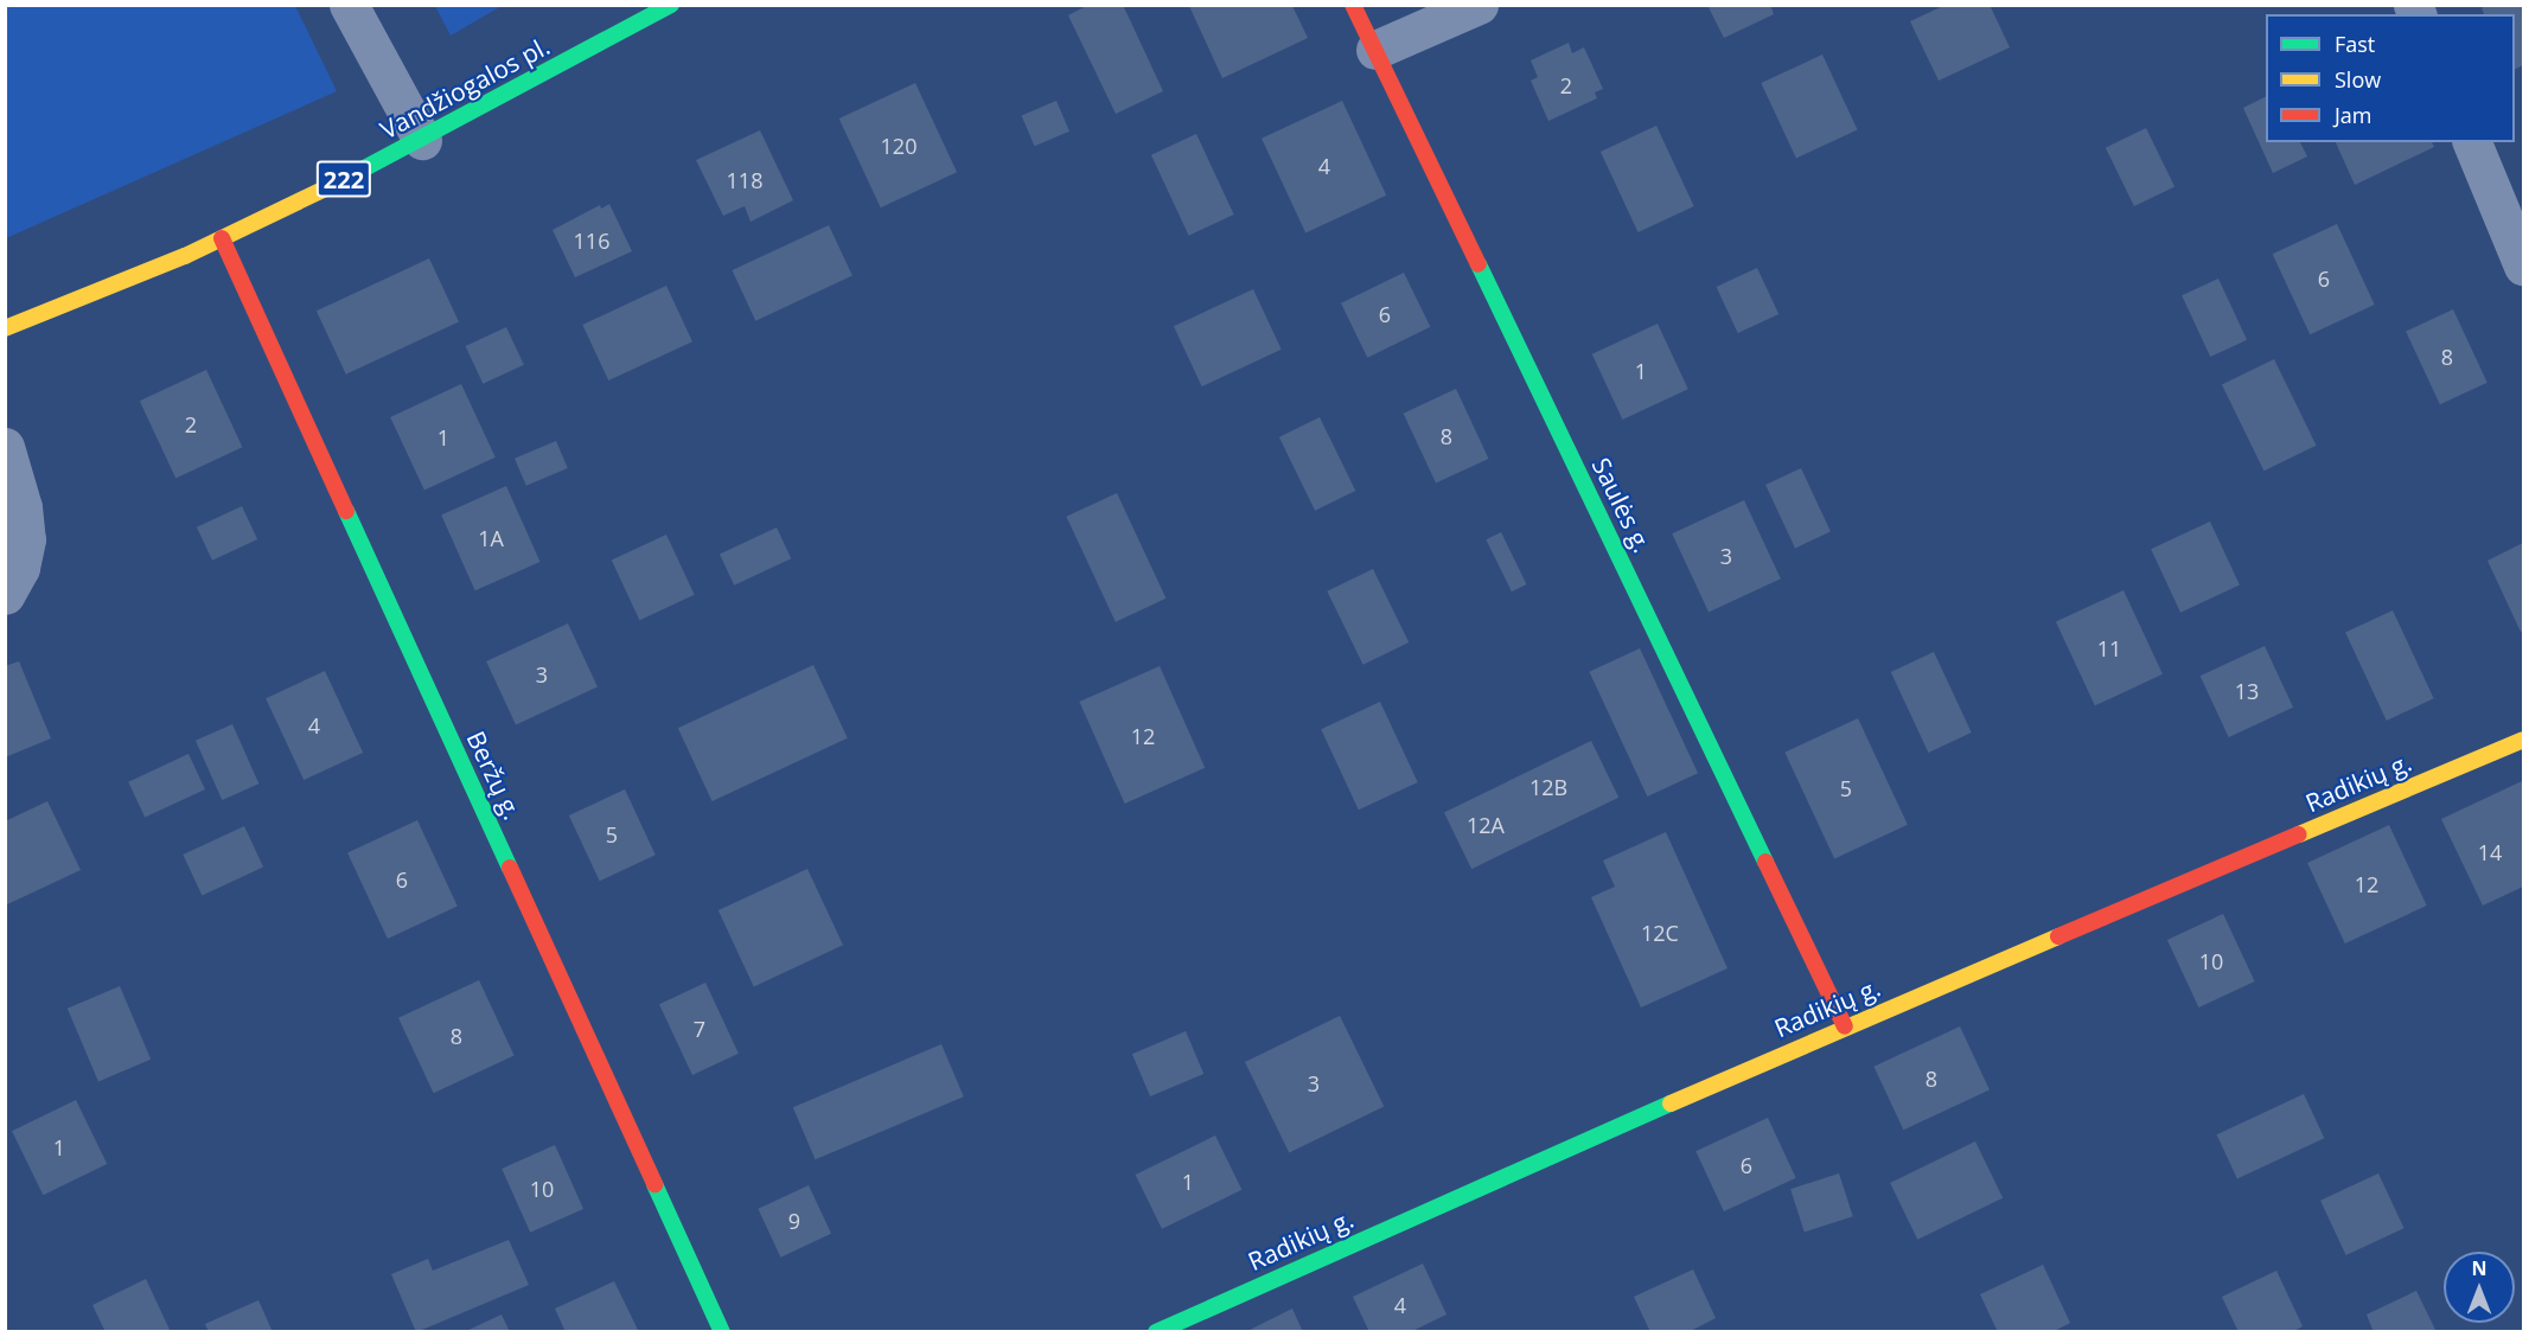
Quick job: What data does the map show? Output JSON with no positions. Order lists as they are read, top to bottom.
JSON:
{
  "streets": {
    "street": [
      "Vandžiogalos pl.",
      "222",
      "Saulės g.",
      "Beržų g.",
      "Radikių g."
    ]
  },
  "crossings": [
    ["Vandžiogalos pl.", "Beržų g."],
    ["Saulės g.", "Radikių g."]
  ],
  "house_numbers": [
    "2",
    "120",
    "4",
    "118",
    "116",
    "6",
    "6",
    "8",
    "1",
    "2",
    "8",
    "1",
    "1A",
    "3",
    "11",
    "3",
    "13",
    "4",
    "12",
    "12B",
    "5",
    "12A",
    "5",
    "14",
    "6",
    "12",
    "12C",
    "10",
    "7",
    "8",
    "8",
    "3",
    "1",
    "6",
    "1",
    "10",
    "9",
    "4"
  ],
  "legend": ["Fast", "Slow", "Jam"],
  "north": "top"
}
